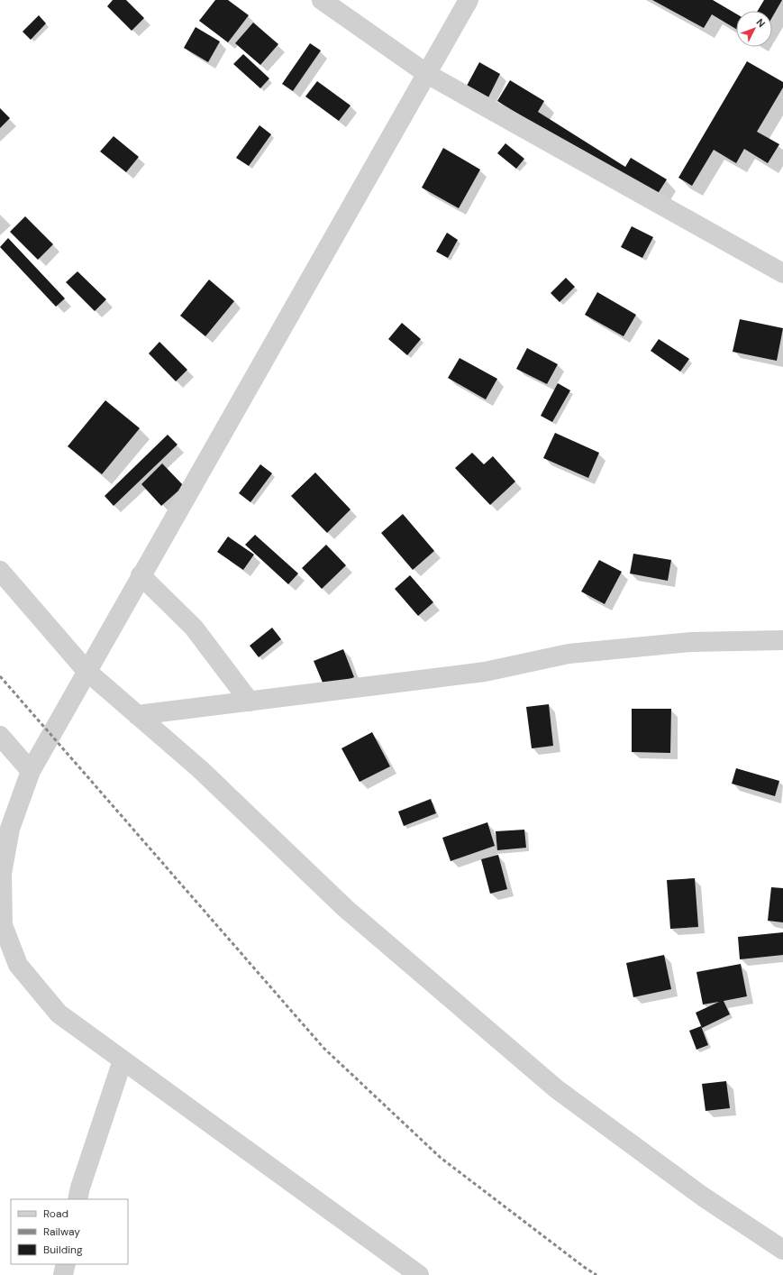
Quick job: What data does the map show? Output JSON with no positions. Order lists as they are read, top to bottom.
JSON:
{
  "legend": ["Road", "Railway", "Building"],
  "north": "top right"
}
